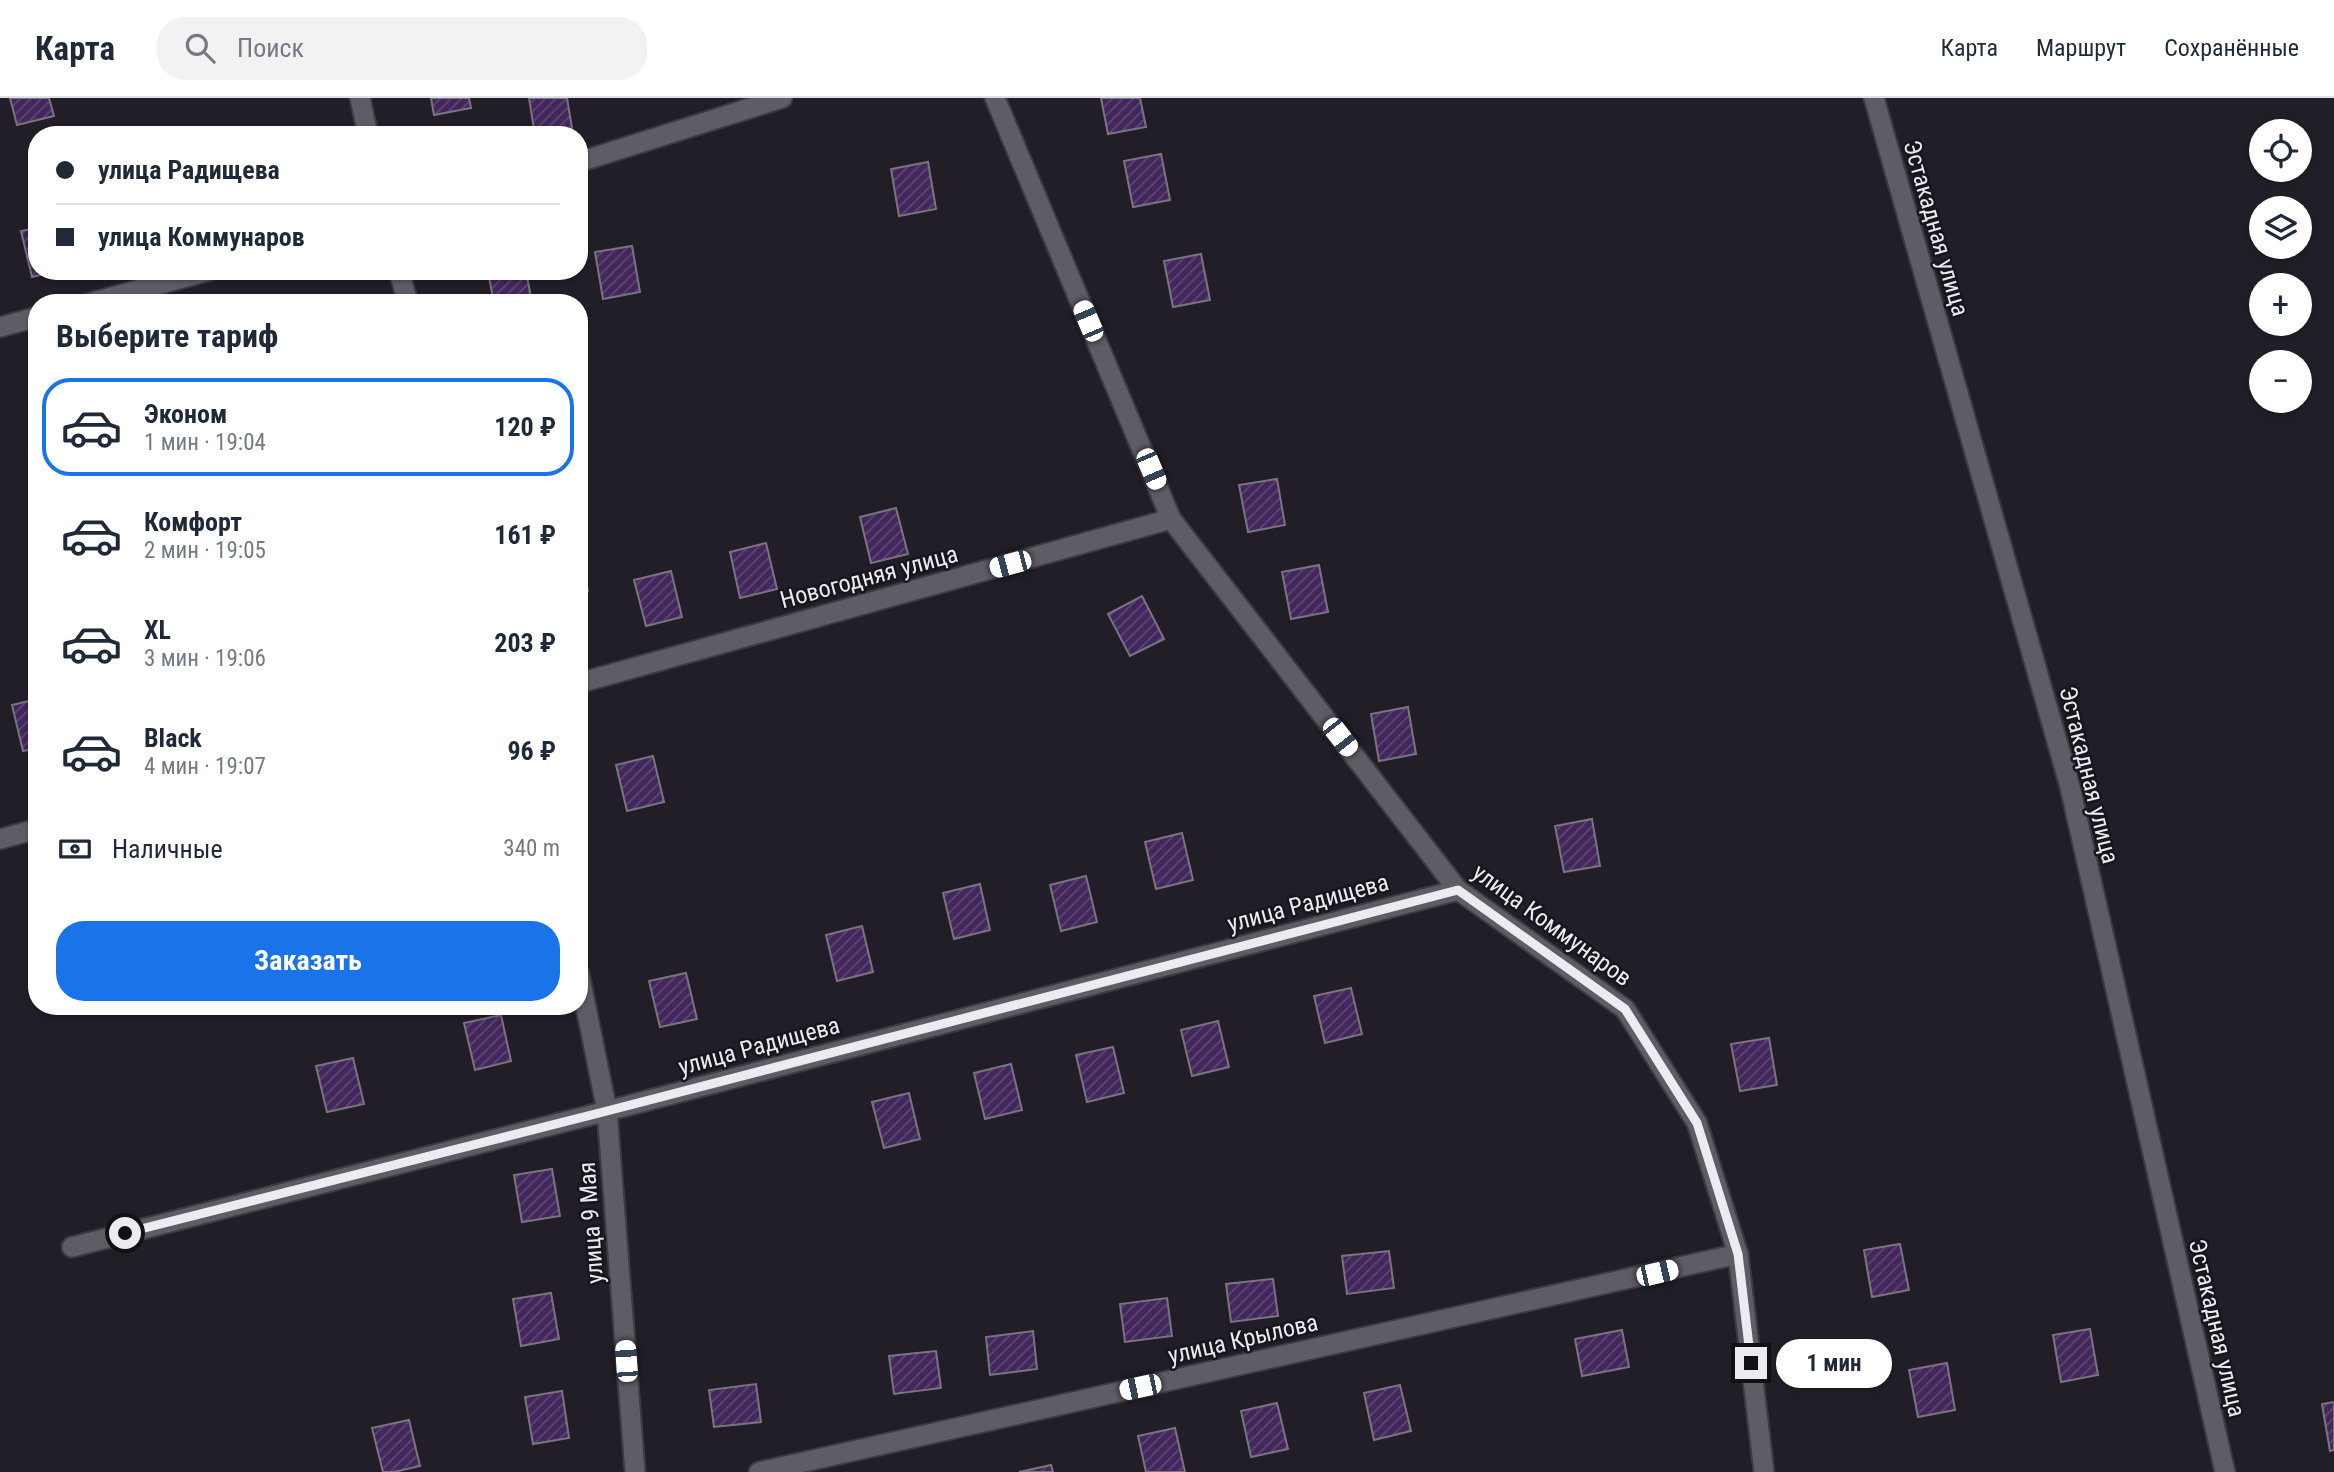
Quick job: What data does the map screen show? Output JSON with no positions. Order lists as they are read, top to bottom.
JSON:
{
  "streets": {
    "street": [
      "Эстакадная улица",
      "Новогодняя улица",
      "улица Радищева",
      "улица Коммунаров",
      "улица 9 Мая",
      "улица Крылова"
    ]
  },
  "crossings": [
    ["Новогодняя улица", "улица Коммунаров"],
    ["улица Радищева", "улица Коммунаров"],
    ["улица Радищева", "улица 9 Мая"],
    ["улица Коммунаров", "улица Крылова"]
  ],
  "page": {
    "header": "Карта",
    "search": "Поиск",
    "nav": ["Карта", "Маршрут", "Сохранённые"],
    "map_buttons": ["+", "−"],
    "banner": ["улица Радищева", "улица Коммунаров"],
    "heading": "Выберите тариф",
    "list": [
      {
        "name": "Эконом",
        "note": "1 мин · 19:04",
        "value": "120 ₽"
      },
      {
        "name": "Комфорт",
        "note": "2 мин · 19:05",
        "value": "161 ₽"
      },
      {
        "name": "XL",
        "note": "3 мин · 19:06",
        "value": "203 ₽"
      },
      {
        "name": "Black",
        "note": "4 мин · 19:07",
        "value": "96 ₽"
      }
    ],
    "pay": ["Наличные", "340 m"],
    "buttons": "Заказать",
    "bubble": "1 мин"
  }
}
